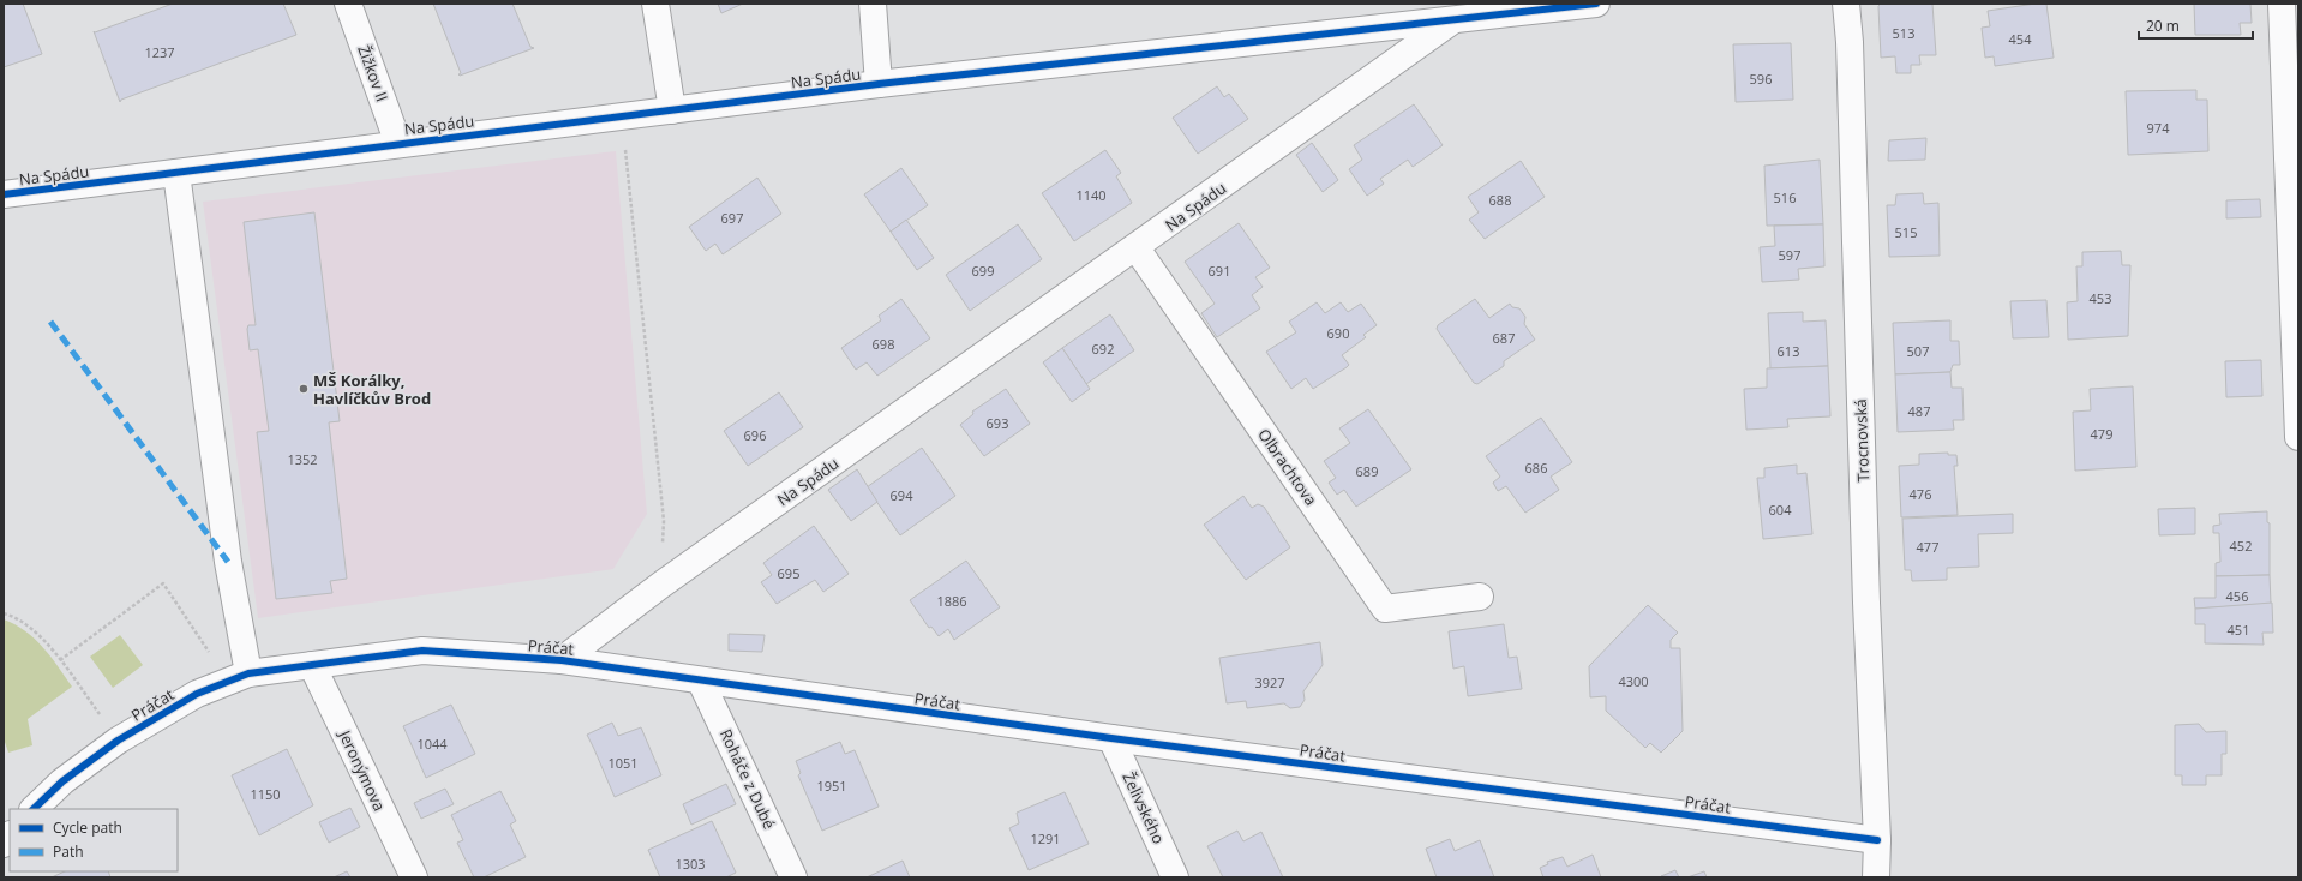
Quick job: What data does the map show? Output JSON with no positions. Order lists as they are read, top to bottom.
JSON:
{
  "streets": {
    "street": [
      "Žižkov II",
      "Na Spádu",
      "Trocnovská",
      "Olbrachtova",
      "Práčat",
      "Jeronýmova",
      "Roháče z Dubé",
      "Želivského"
    ]
  },
  "crossings": [
    ["Žižkov II", "Na Spádu"],
    ["Na Spádu", "Olbrachtova"],
    ["Na Spádu", "Práčat"],
    ["Trocnovská", "Práčat"],
    ["Práčat", "Jeronýmova"],
    ["Práčat", "Roháče z Dubé"],
    ["Práčat", "Želivského"]
  ],
  "places": ["MŠ Korálky, Havlíčkův Brod"],
  "house_numbers": [
    "513",
    "454",
    "1237",
    "596",
    "974",
    "1140",
    "516",
    "688",
    "697",
    "515",
    "597",
    "699",
    "691",
    "453",
    "690",
    "687",
    "698",
    "692",
    "613",
    "507",
    "487",
    "693",
    "479",
    "696",
    "1352",
    "686",
    "689",
    "476",
    "694",
    "604",
    "452",
    "477",
    "695",
    "456",
    "1886",
    "451",
    "4300",
    "3927",
    "1044",
    "1051",
    "1951",
    "1150",
    "1291",
    "1303"
  ],
  "legend": ["Cycle path", "Path"],
  "scale_bar": "20 m"
}
